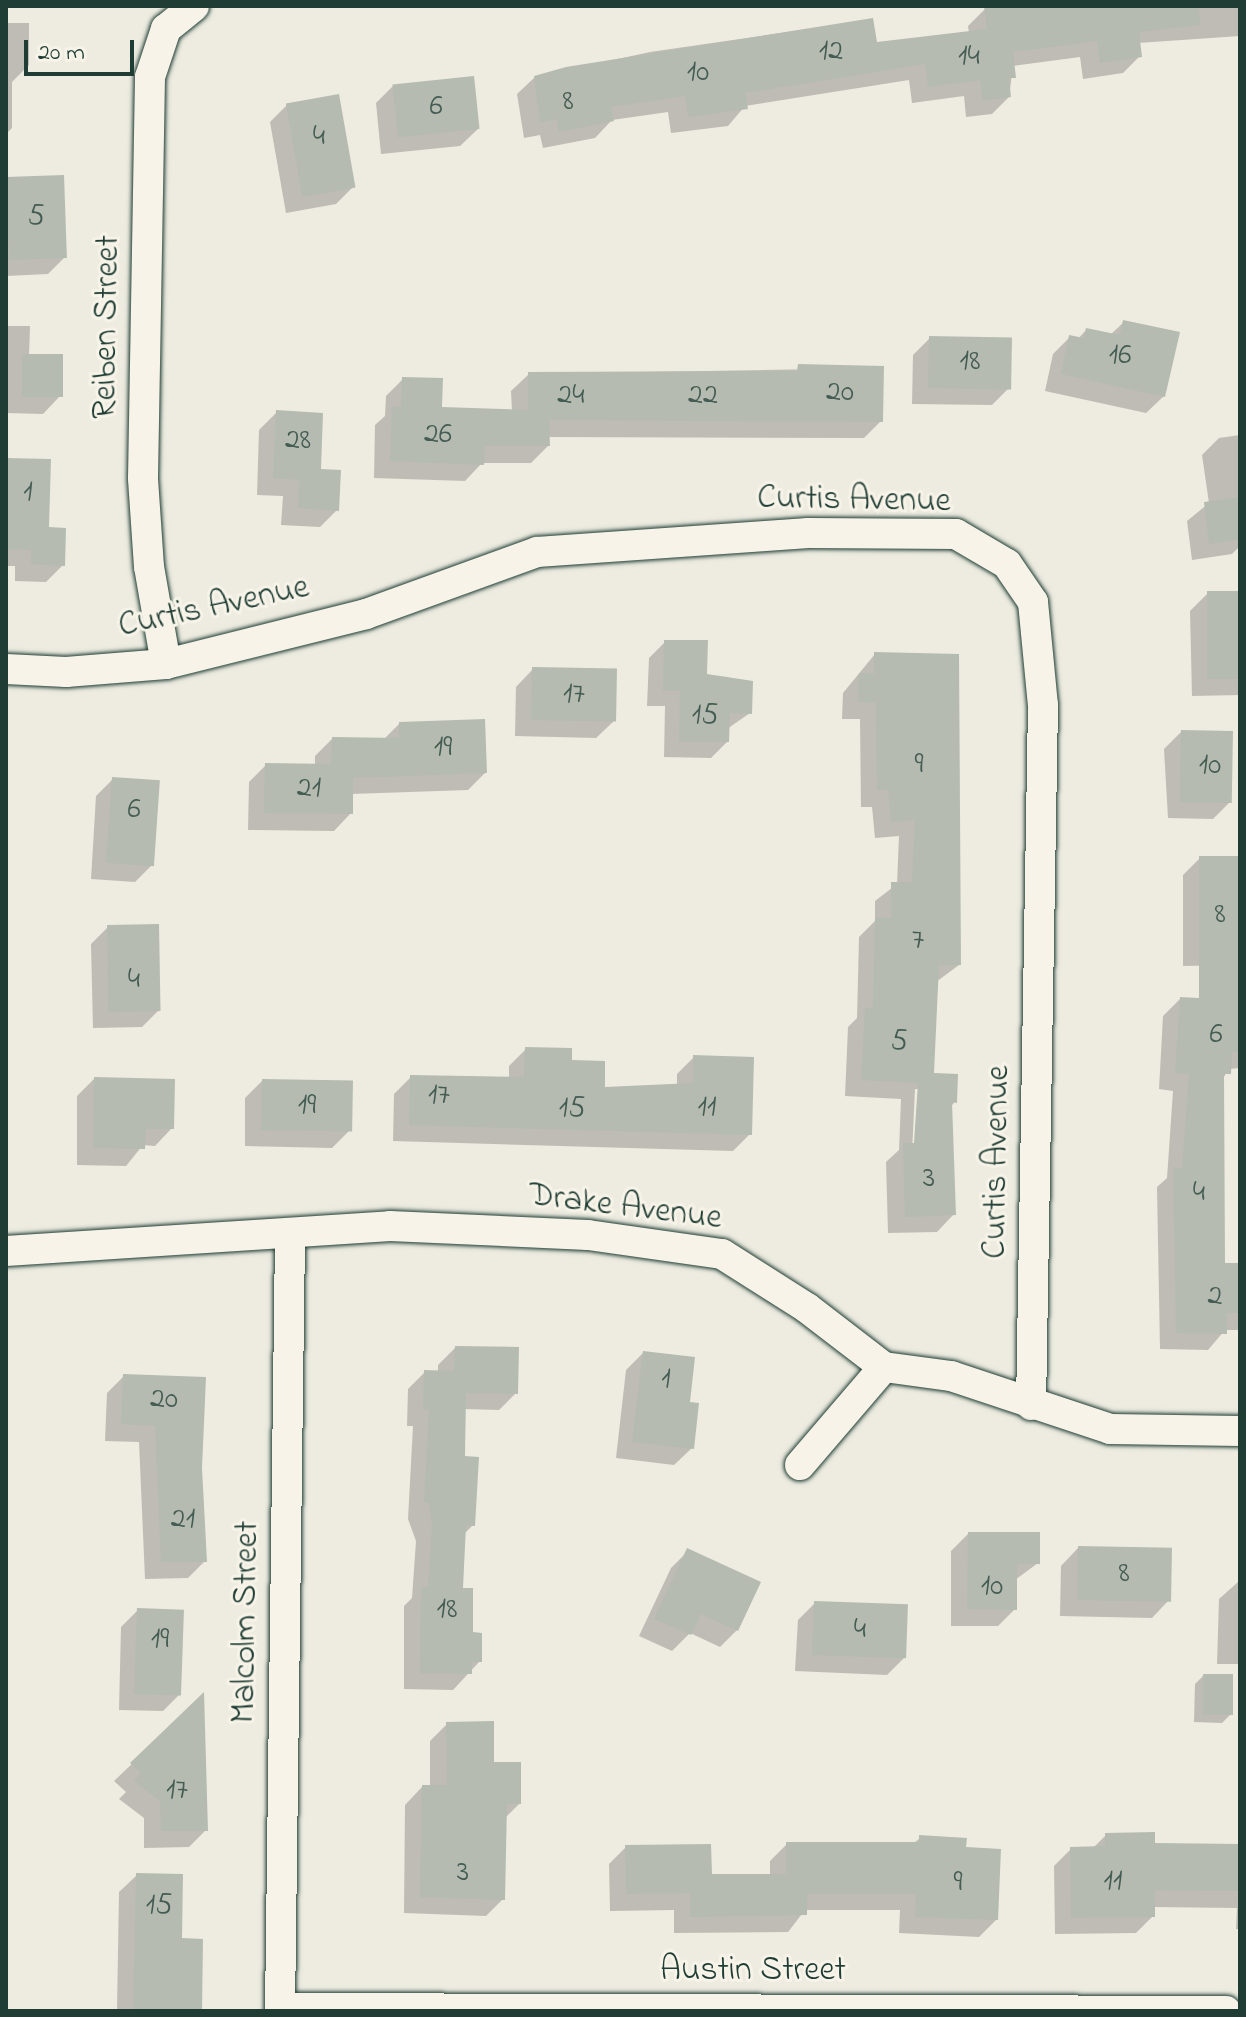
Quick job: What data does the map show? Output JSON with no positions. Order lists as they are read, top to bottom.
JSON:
{
  "streets": {
    "street": [
      "Reiben Street",
      "Curtis Avenue",
      "Drake Avenue",
      "Malcolm Street",
      "Austin Street"
    ]
  },
  "crossings": [
    ["Reiben Street", "Curtis Avenue"],
    ["Curtis Avenue", "Drake Avenue"],
    ["Drake Avenue", "Malcolm Street"],
    ["Malcolm Street", "Austin Street"]
  ],
  "house_numbers": [
    "12",
    "14",
    "10",
    "8",
    "6",
    "4",
    "5",
    "16",
    "18",
    "20",
    "24",
    "22",
    "26",
    "28",
    "1",
    "17",
    "15",
    "19",
    "9",
    "10",
    "21",
    "6",
    "8",
    "7",
    "4",
    "6",
    "5",
    "17",
    "19",
    "11",
    "15",
    "3",
    "4",
    "2",
    "1",
    "20",
    "21",
    "8",
    "10",
    "18",
    "4",
    "19",
    "17",
    "3",
    "11",
    "9",
    "15"
  ],
  "scale_bar": "20 m"
}
